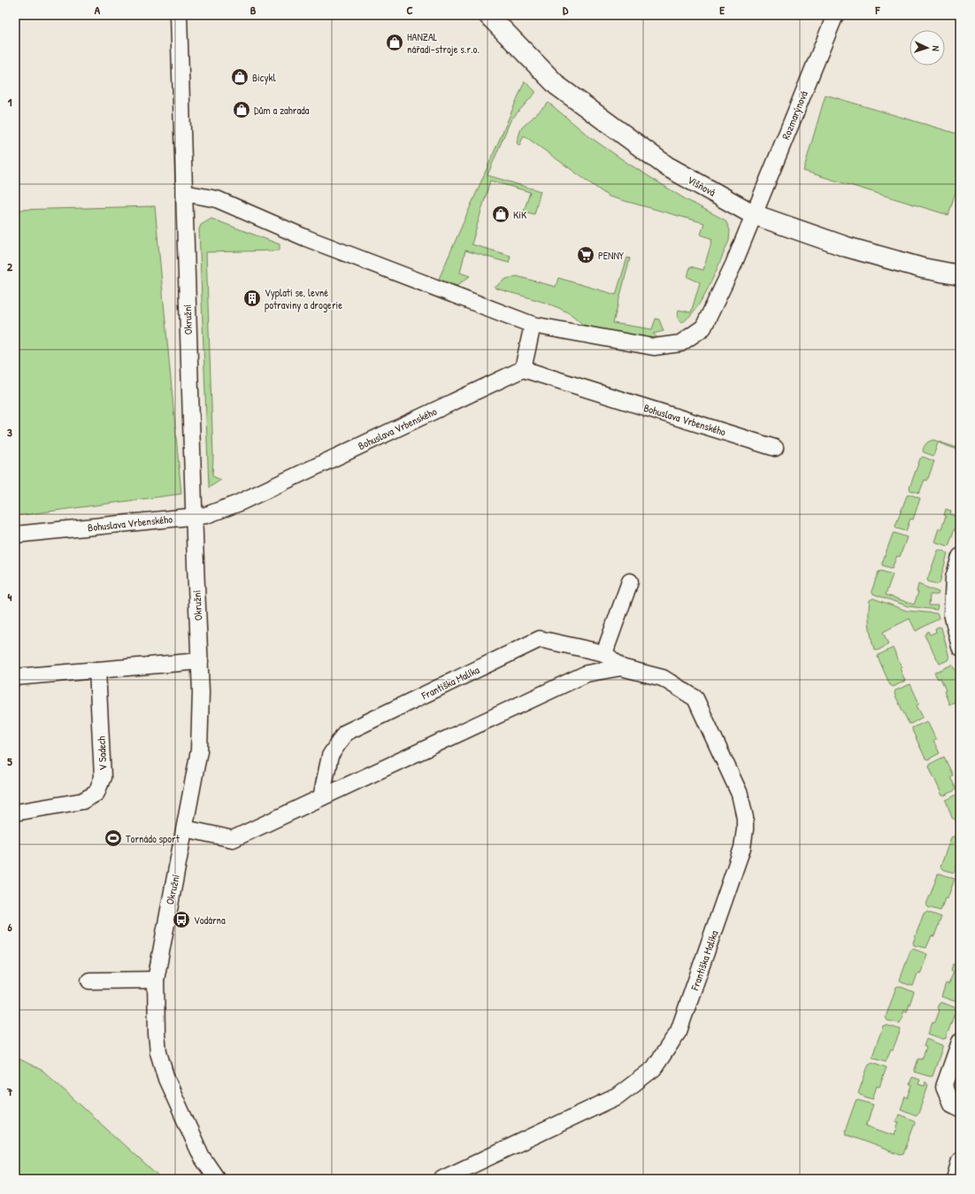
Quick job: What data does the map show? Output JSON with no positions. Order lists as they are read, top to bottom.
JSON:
{
  "streets": {
    "street": [
      "Rozmarýnová",
      "Višňová",
      "Okružní",
      "Bohuslava Vrbenského",
      "Františka Malíka",
      "V Sadech"
    ]
  },
  "crossings": [
    ["Rozmarýnová", "Višňová"],
    ["Rozmarýnová", "Okružní"],
    ["Okružní", "Bohuslava Vrbenského"],
    ["Okružní", "Františka Malíka"]
  ],
  "places": {
    "shop": [
      "HANZAL nářadí-stroje s.r.o.",
      "Bicykl",
      "Dům a zahrada",
      "KiK"
    ],
    "supermarket": ["PENNY"],
    "building": ["Vyplatí se, levné potraviny a drogerie"],
    "sports": ["Tornádo sport"],
    "bus stop": ["Vodárna"]
  },
  "north": "right",
  "grid": {
    "columns": [
      "A",
      "B",
      "C",
      "D",
      "E",
      "F"
    ],
    "rows": [
      "1",
      "2",
      "3",
      "4",
      "5",
      "6",
      "7"
    ]
  }
}
